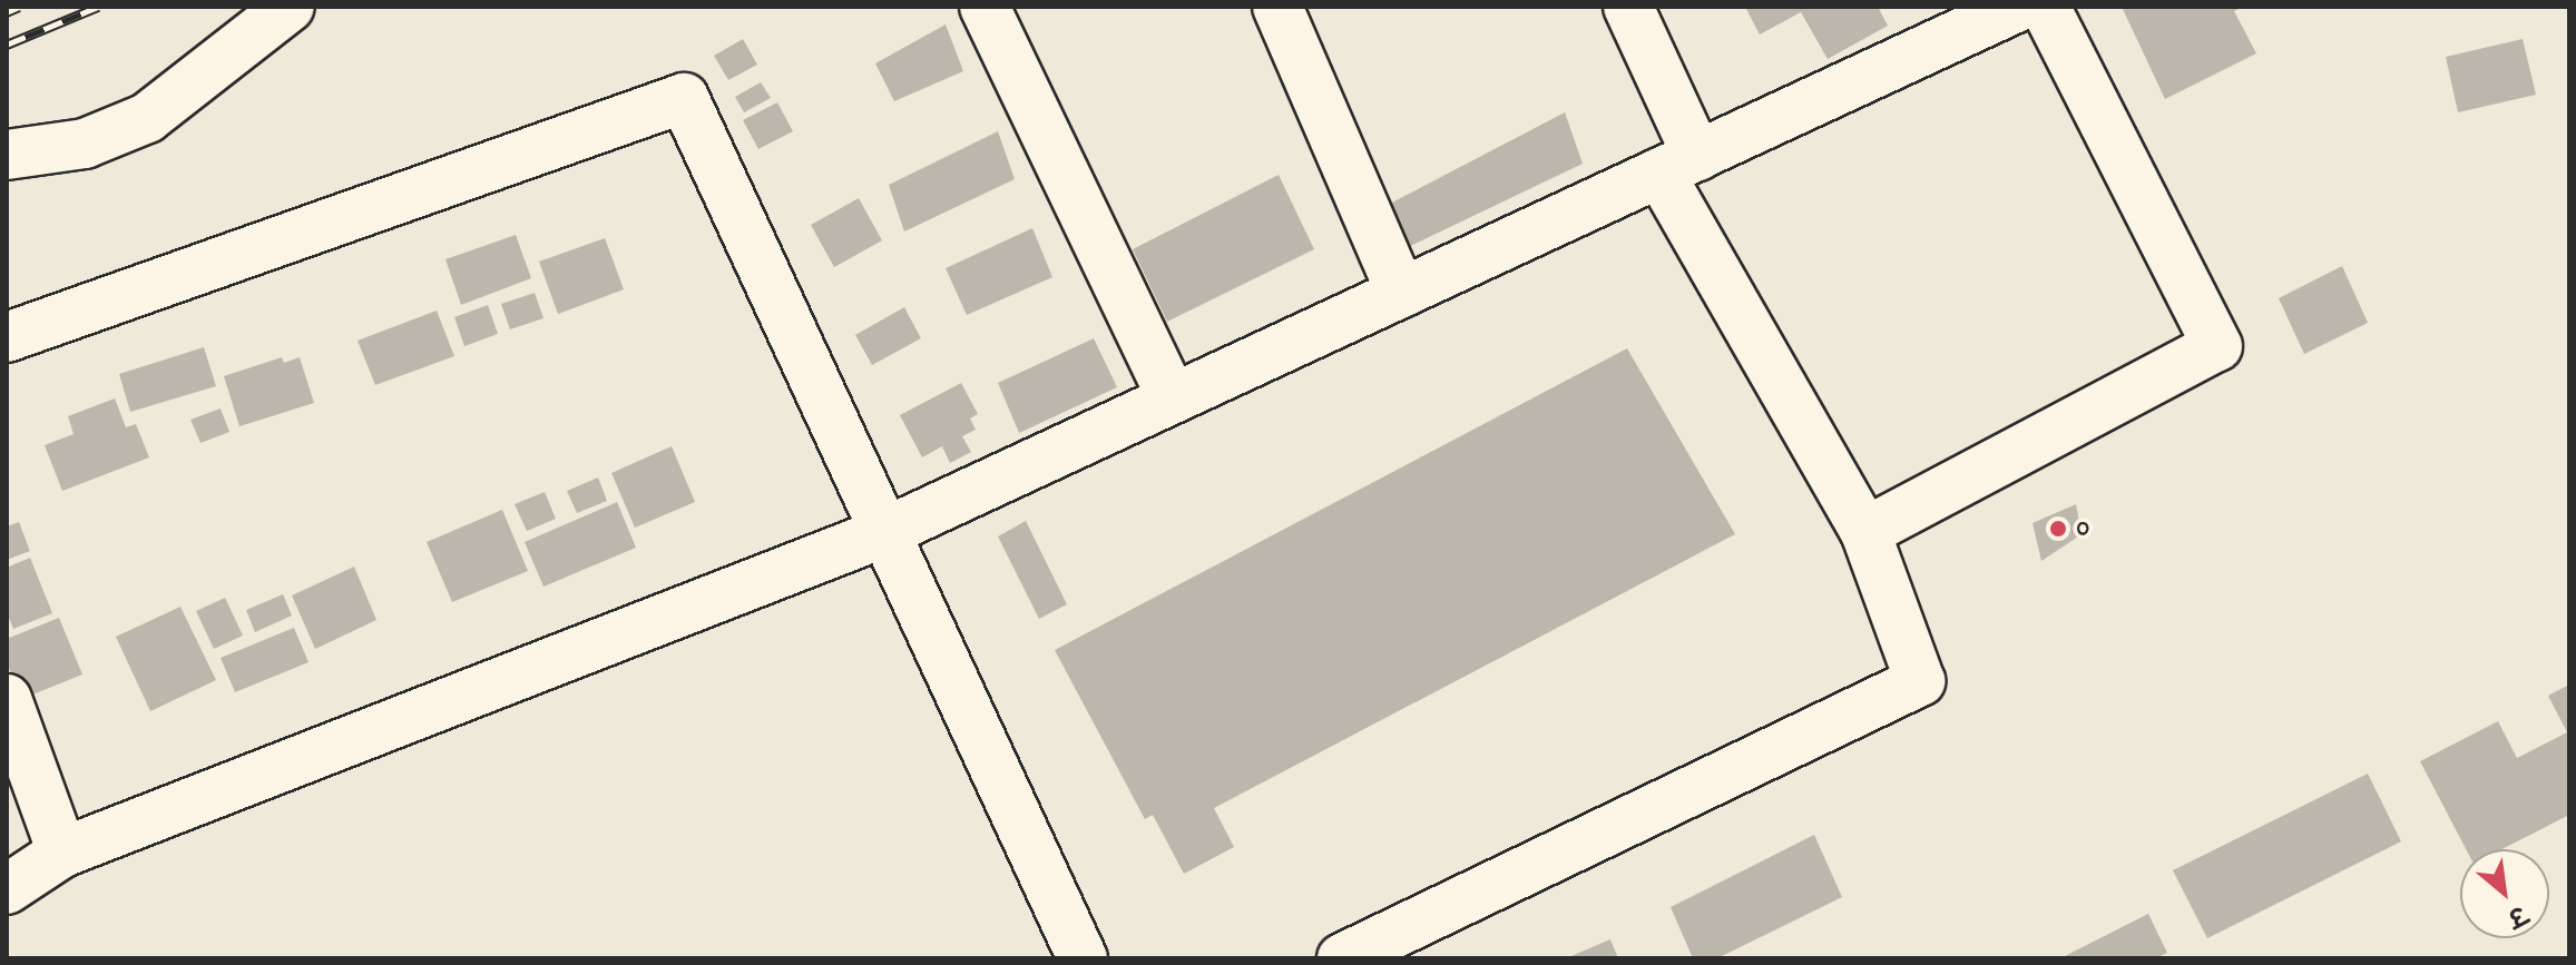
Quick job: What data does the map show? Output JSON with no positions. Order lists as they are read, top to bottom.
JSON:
{
  "places": ["o"],
  "north": "bottom right"
}
